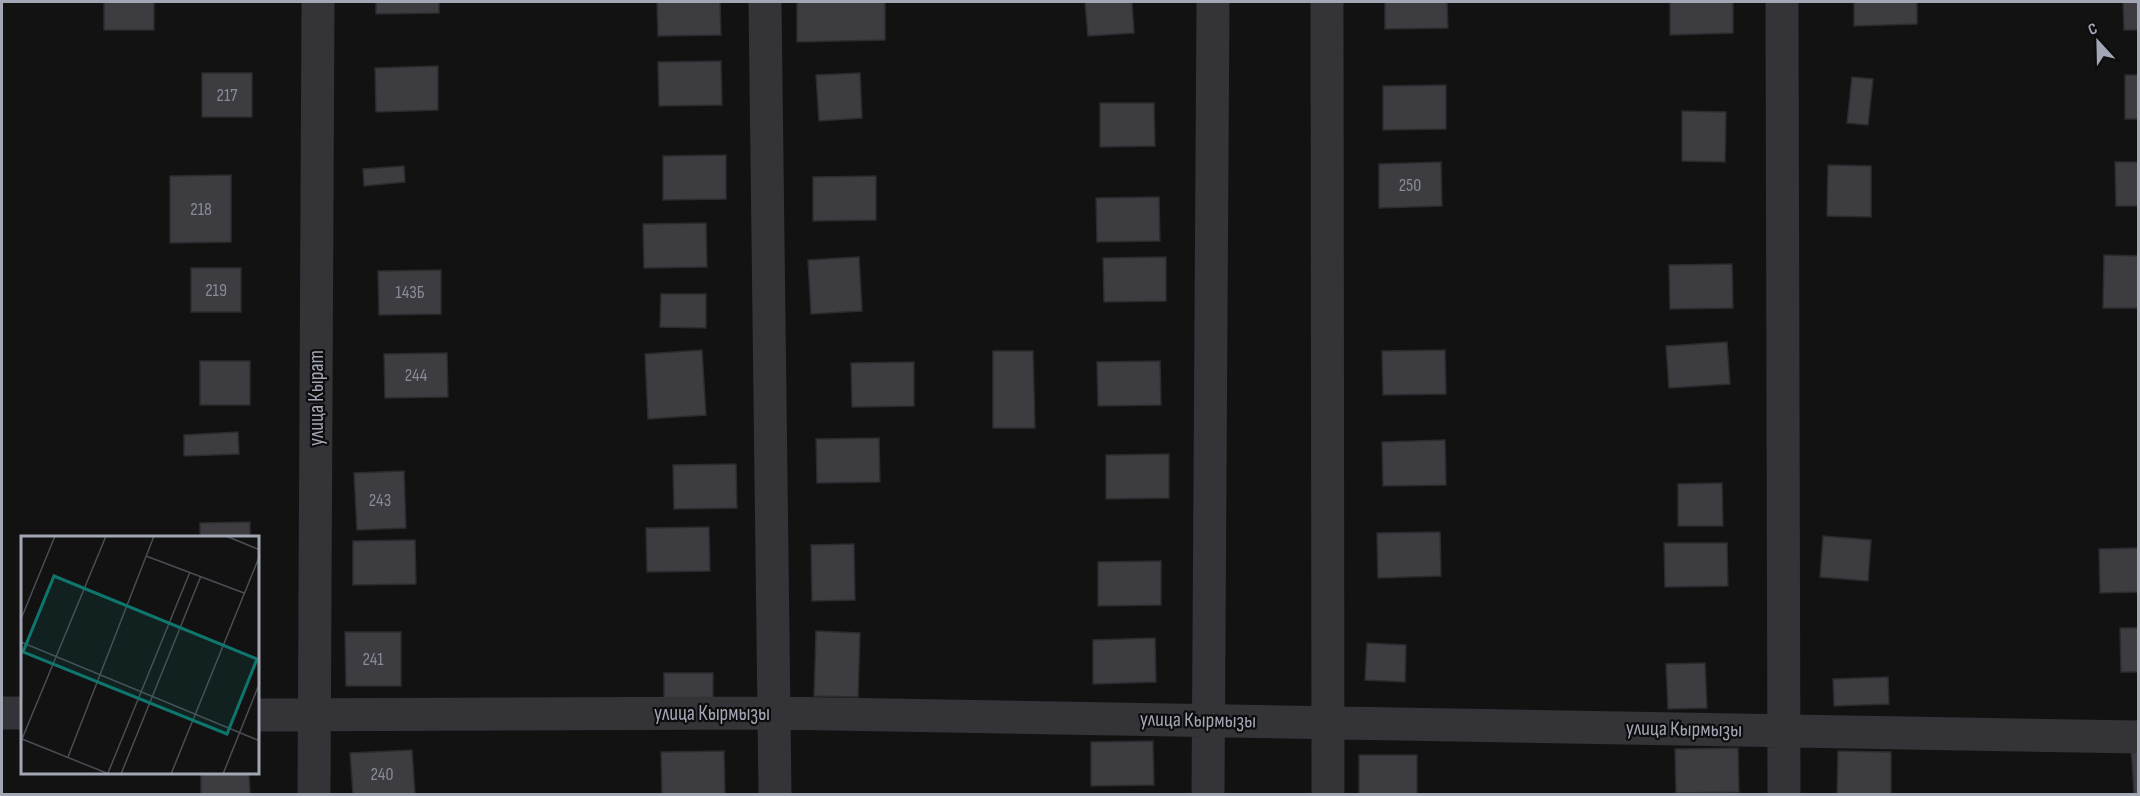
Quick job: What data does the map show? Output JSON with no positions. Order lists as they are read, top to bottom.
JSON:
{
  "streets": {
    "street": ["улица Кырат", "улица Кырмызы"]
  },
  "crossings": [
    ["улица Кырат", "улица Кырмызы"]
  ],
  "house_numbers": [
    "217",
    "250",
    "218",
    "219",
    "143Б",
    "244",
    "243",
    "241",
    "240"
  ],
  "north": "top"
}
